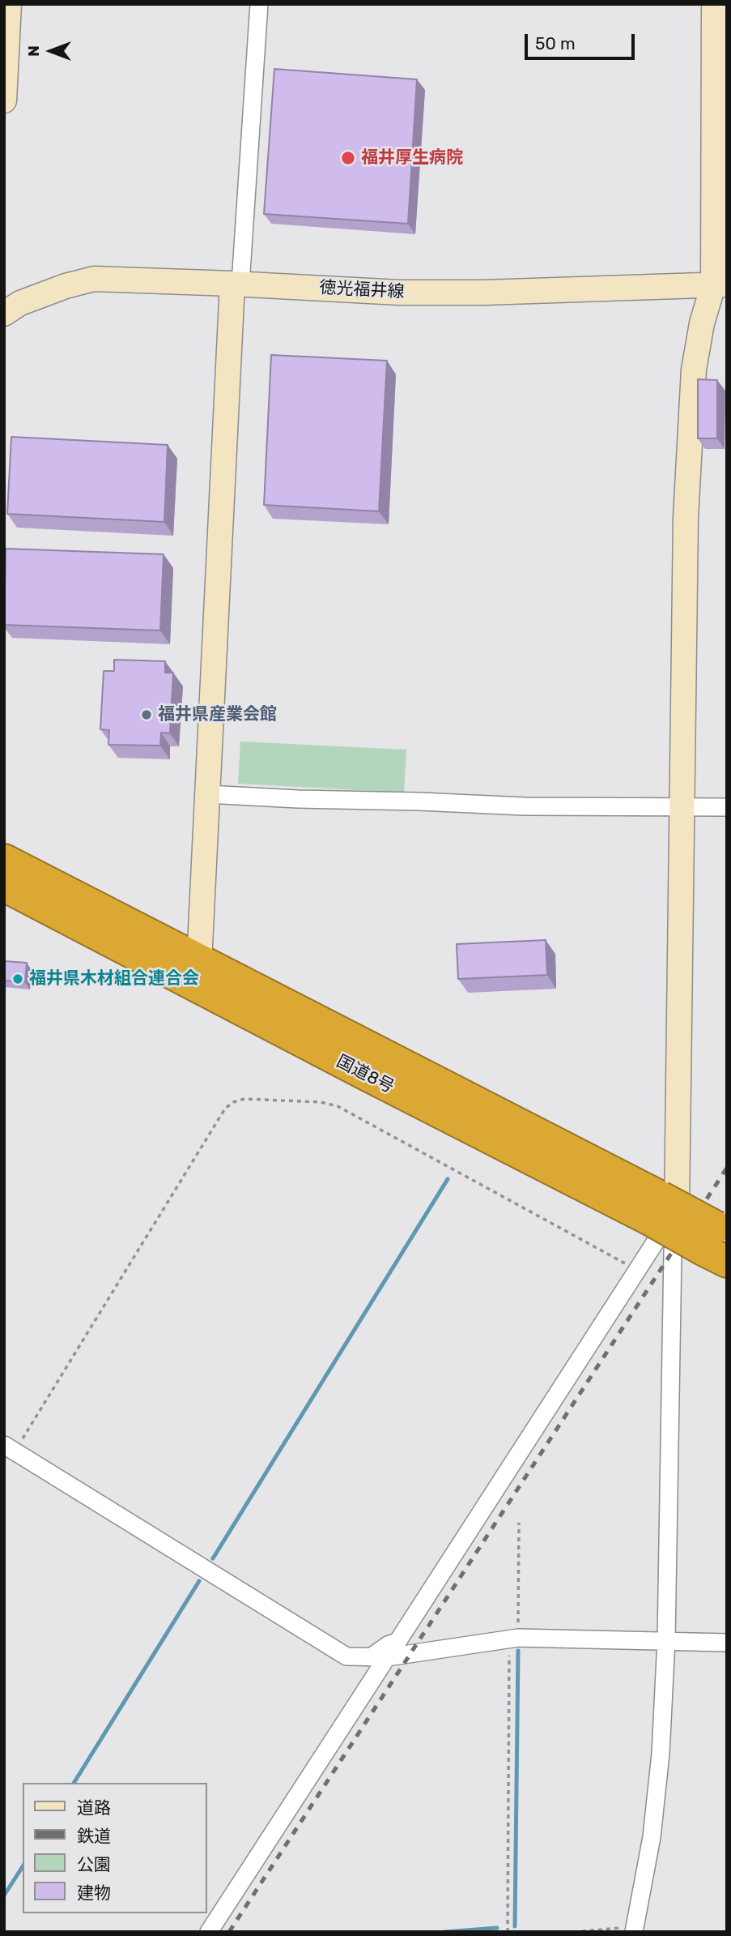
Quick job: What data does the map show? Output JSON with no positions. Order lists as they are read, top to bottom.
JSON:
{
  "streets": {
    "highway": ["国道8号"],
    "street": ["徳光福井線"]
  },
  "places": ["福井厚生病院", "福井県産業会館", "福井県木材組合連合会"],
  "legend": [
    "道路",
    "鉄道",
    "公園",
    "建物"
  ],
  "scale_bar": "50 m",
  "north": "left"
}
